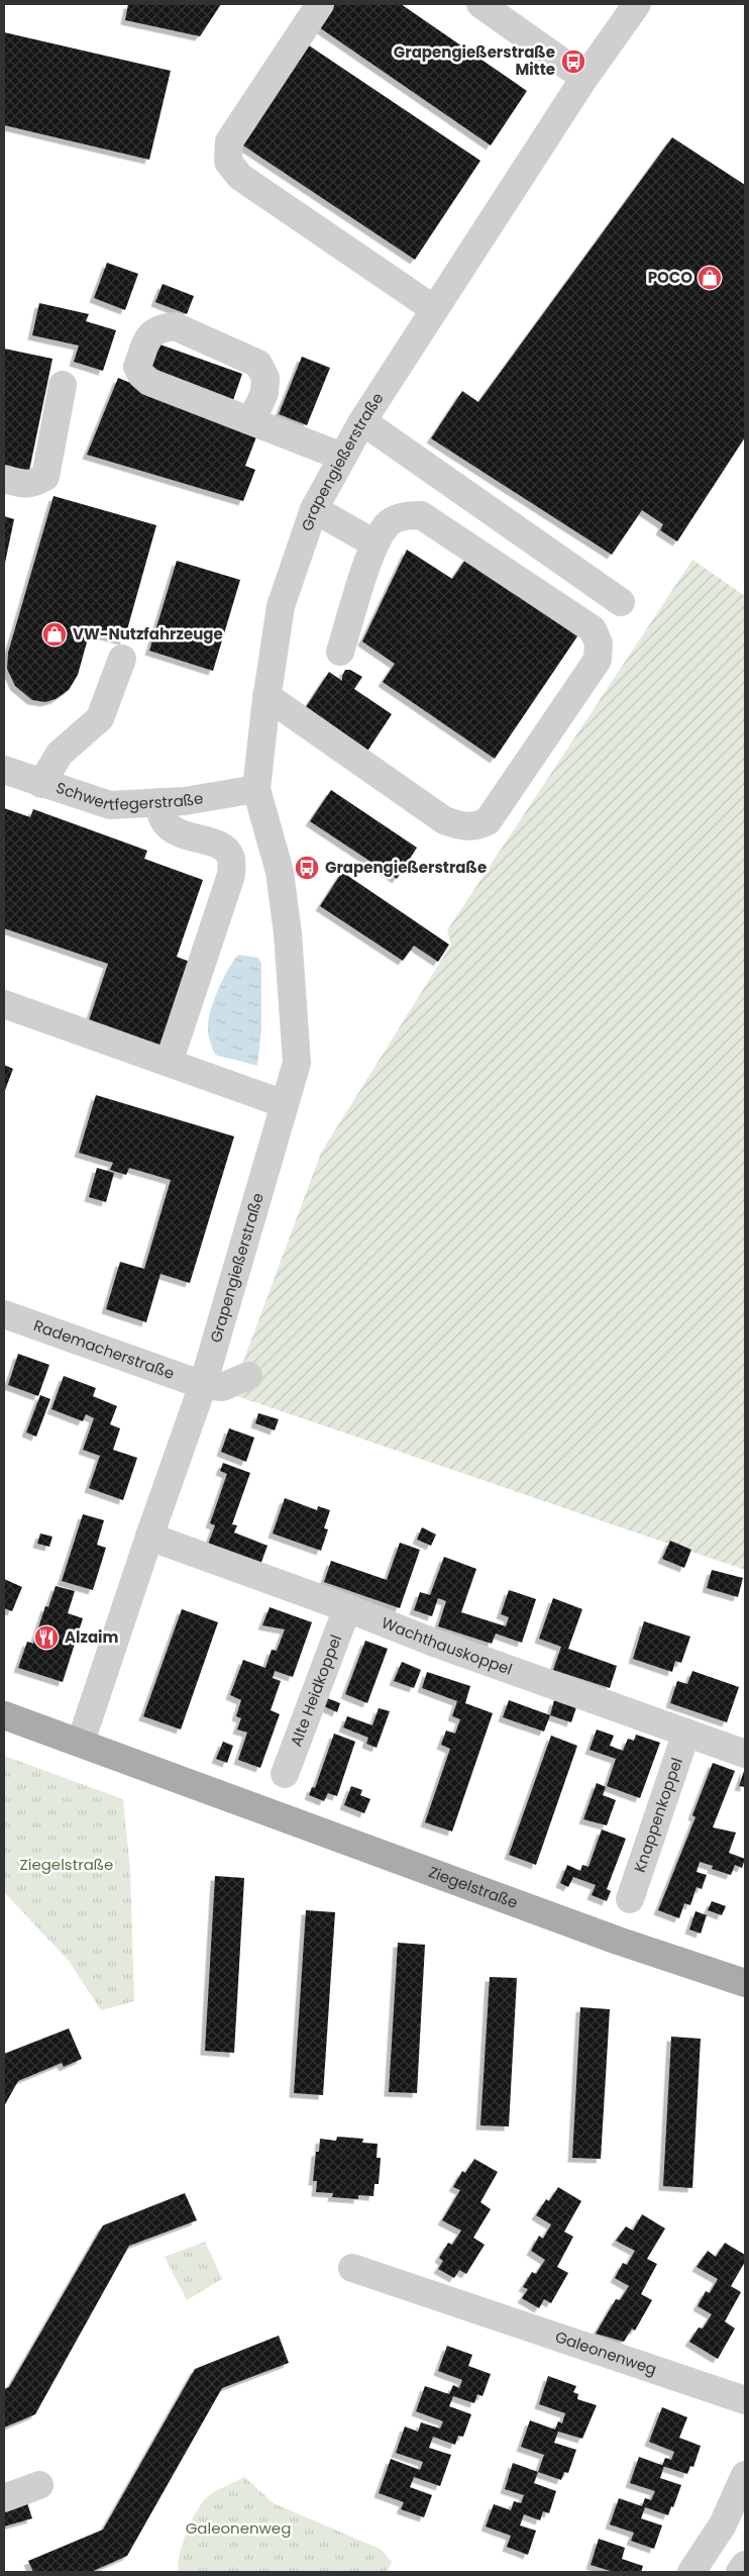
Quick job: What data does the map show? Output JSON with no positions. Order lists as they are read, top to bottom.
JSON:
{
  "streets": {
    "main road": ["Ziegelstraße"],
    "street": [
      "Grapengießerstraße",
      "Schwertfegerstraße",
      "Rademacherstraße",
      "Wachthauskoppel",
      "Alte Heidkoppel",
      "Knappenkoppel",
      "Galeonenweg"
    ]
  },
  "crossings": [
    ["Grapengießerstraße", "Schwertfegerstraße"],
    ["Grapengießerstraße", "Rademacherstraße"],
    ["Grapengießerstraße", "Wachthauskoppel"],
    ["Grapengießerstraße", "Ziegelstraße"],
    ["Wachthauskoppel", "Alte Heidkoppel"],
    ["Wachthauskoppel", "Knappenkoppel"]
  ],
  "parks": ["Ziegelstraße", "Galeonenweg"],
  "places": {
    "bus stop": ["Grapengießerstraße Mitte", "Grapengießerstraße"],
    "shop": ["POCO", "VW-Nutzfahrzeuge"],
    "restaurant": ["Alzaim"]
  }
}
